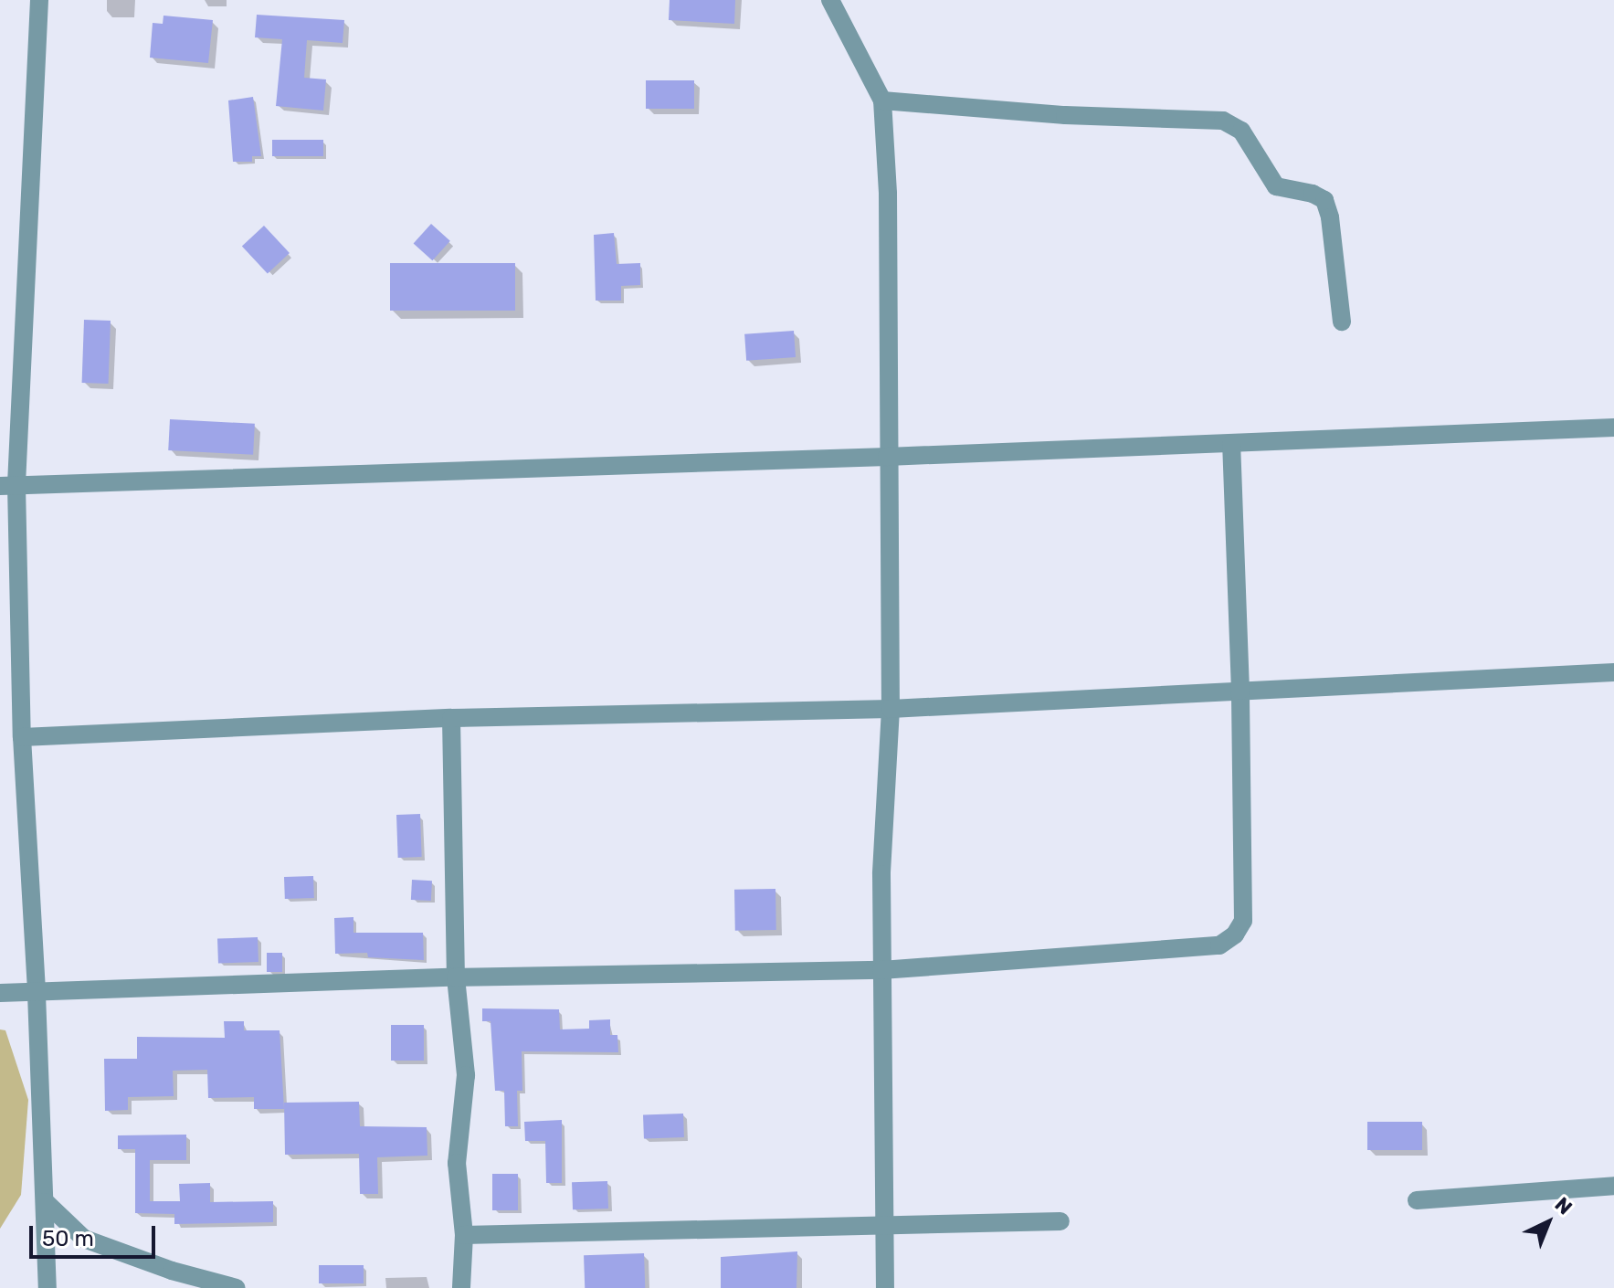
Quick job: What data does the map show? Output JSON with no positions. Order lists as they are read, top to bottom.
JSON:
{
  "scale_bar": "50 m",
  "north": "top right"
}
